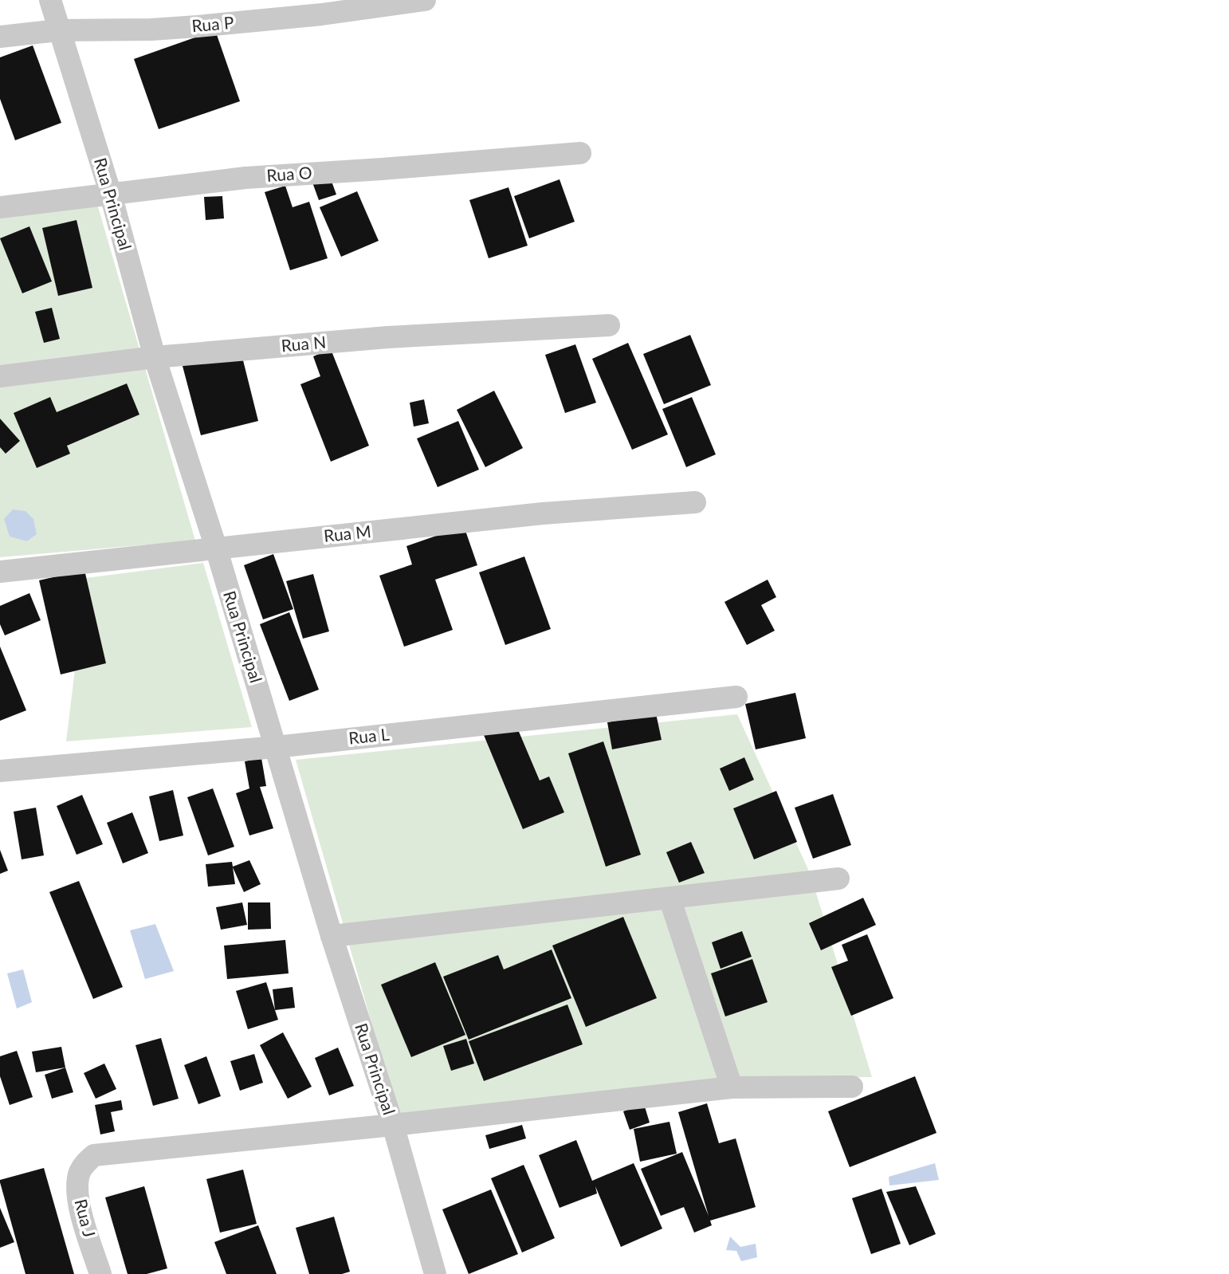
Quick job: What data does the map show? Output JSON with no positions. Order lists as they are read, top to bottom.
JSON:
{
  "streets": {
    "street": [
      "Rua P",
      "Rua O",
      "Rua Principal",
      "Rua N",
      "Rua M",
      "Rua L",
      "Rua J"
    ]
  },
  "crossings": [
    ["Rua P", "Rua Principal"],
    ["Rua O", "Rua Principal"],
    ["Rua Principal", "Rua N"],
    ["Rua Principal", "Rua M"],
    ["Rua Principal", "Rua L"],
    ["Rua Principal", "Rua J"]
  ]
}
